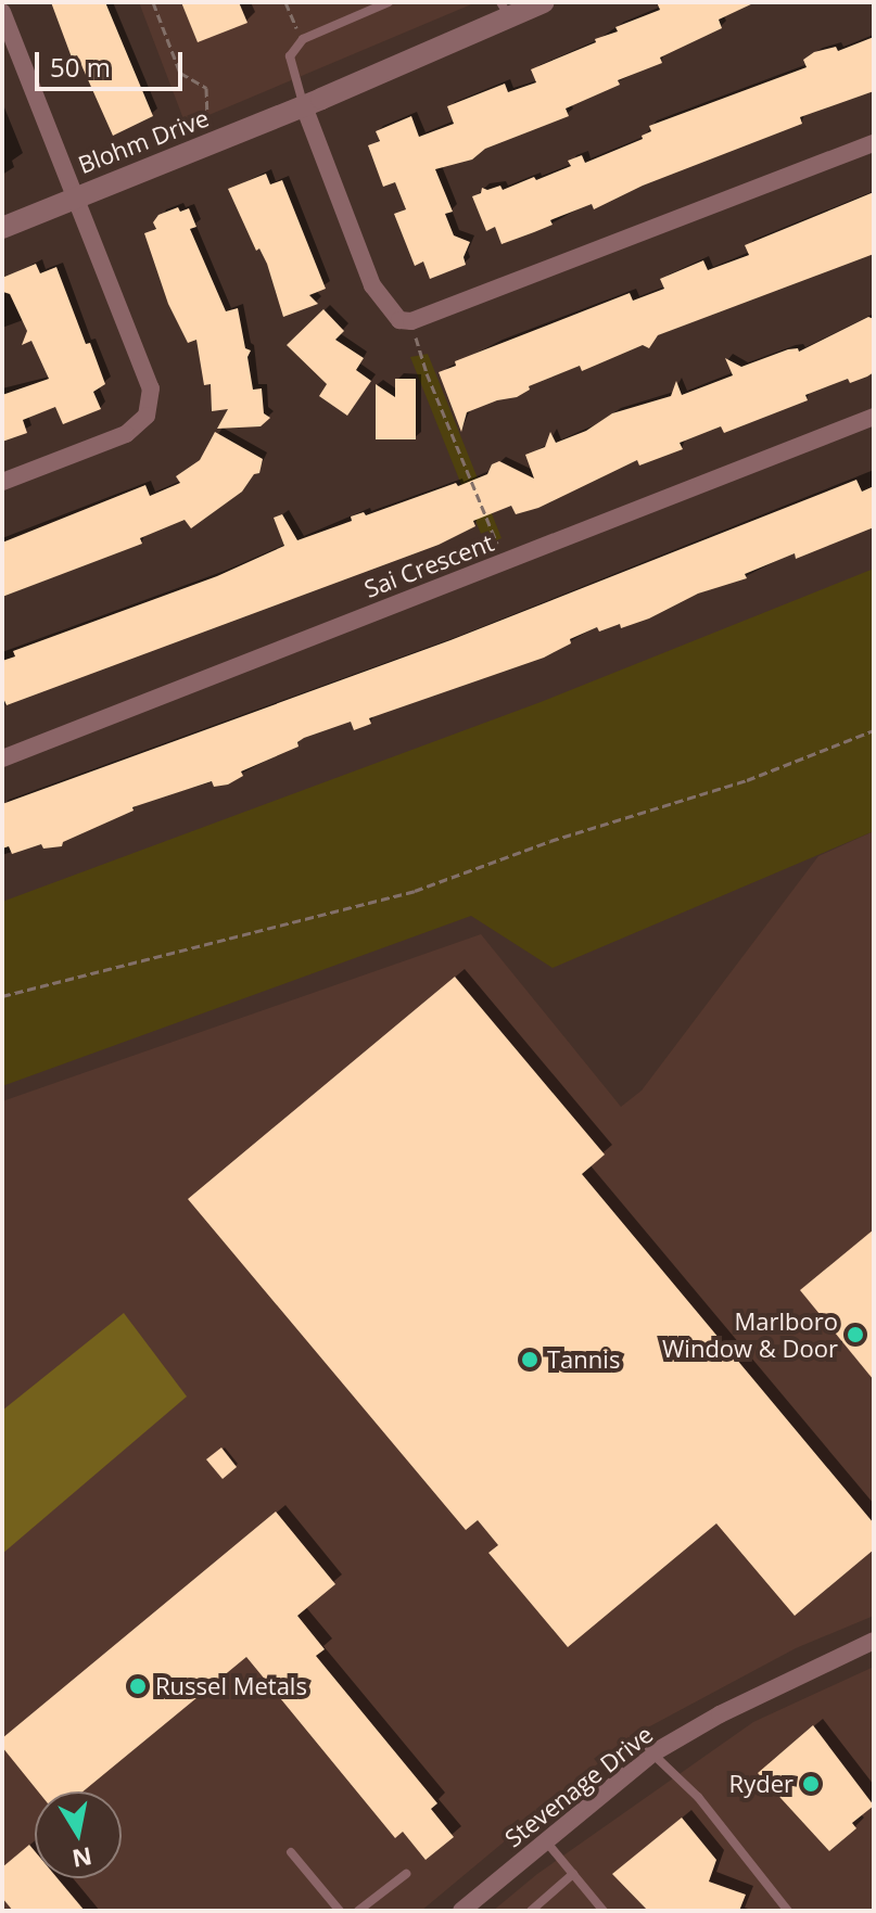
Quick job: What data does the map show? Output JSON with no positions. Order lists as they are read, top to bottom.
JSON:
{
  "streets": {
    "street": ["Blohm Drive", "Sai Crescent", "Stevenage Drive"]
  },
  "places": [
    "Marlboro Window & Door",
    "Tannis",
    "Russel Metals",
    "Ryder"
  ],
  "scale_bar": "50 m",
  "north": "bottom"
}
